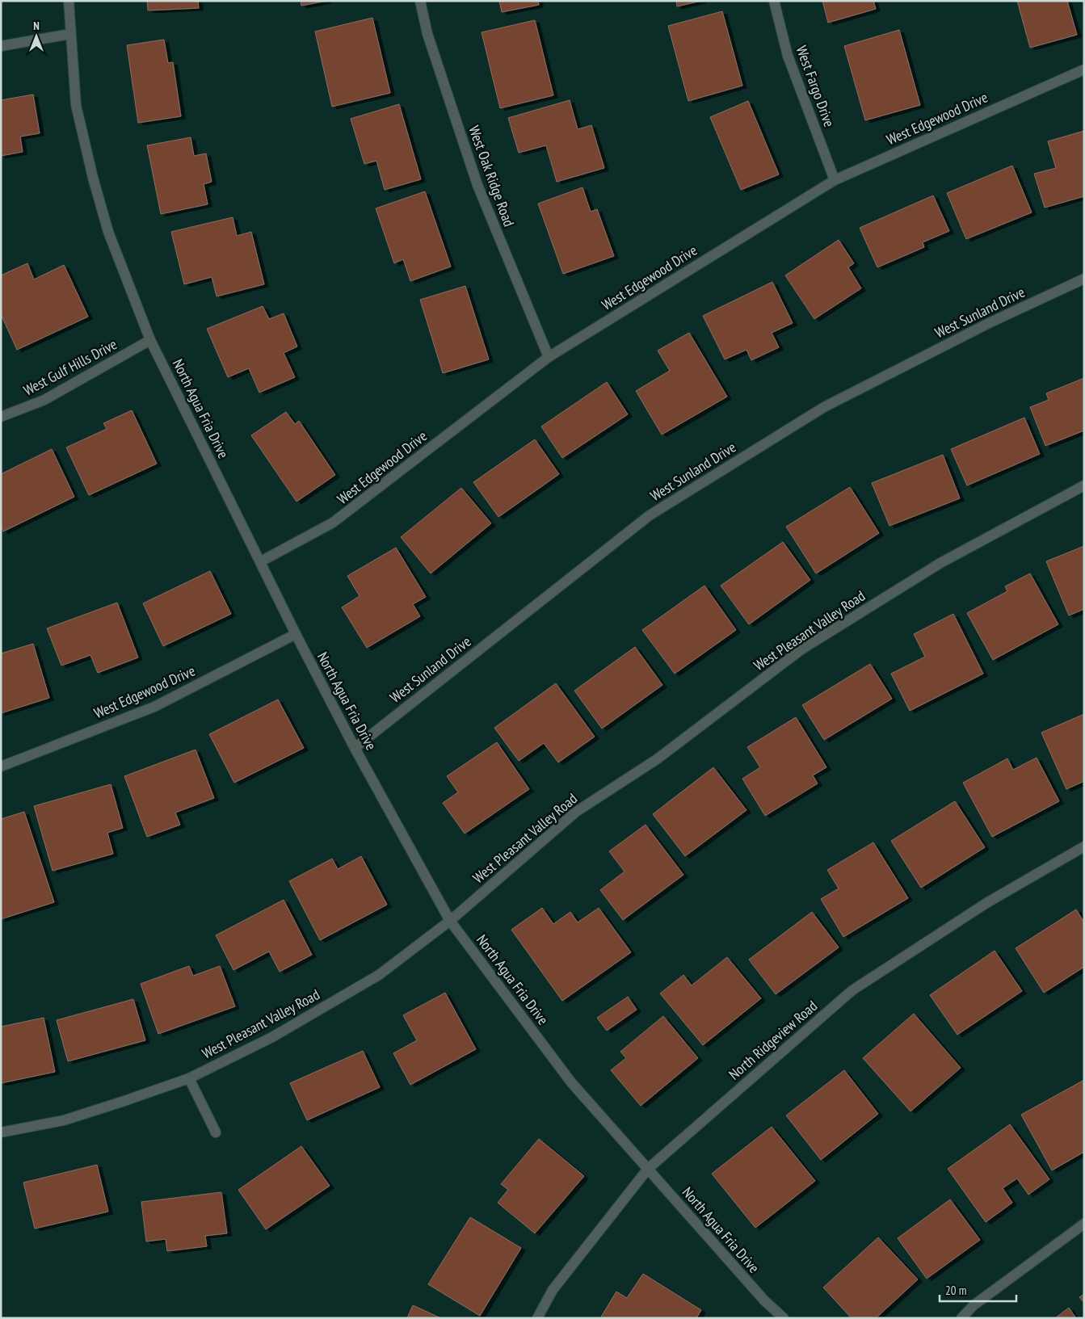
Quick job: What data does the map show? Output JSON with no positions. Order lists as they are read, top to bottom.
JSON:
{
  "streets": {
    "street": [
      "West Fargo Drive",
      "West Edgewood Drive",
      "West Oak Ridge Road",
      "West Sunland Drive",
      "West Gulf Hills Drive",
      "North Agua Fria Drive",
      "West Pleasant Valley Road",
      "North Ridgeview Road"
    ]
  },
  "crossings": [
    ["West Fargo Drive", "West Edgewood Drive"],
    ["West Edgewood Drive", "West Oak Ridge Road"],
    ["West Edgewood Drive", "North Agua Fria Drive"],
    ["West Sunland Drive", "North Agua Fria Drive"],
    ["West Gulf Hills Drive", "North Agua Fria Drive"],
    ["North Agua Fria Drive", "West Pleasant Valley Road"],
    ["North Agua Fria Drive", "North Ridgeview Road"]
  ],
  "scale_bar": "20 m",
  "north": "top"
}
